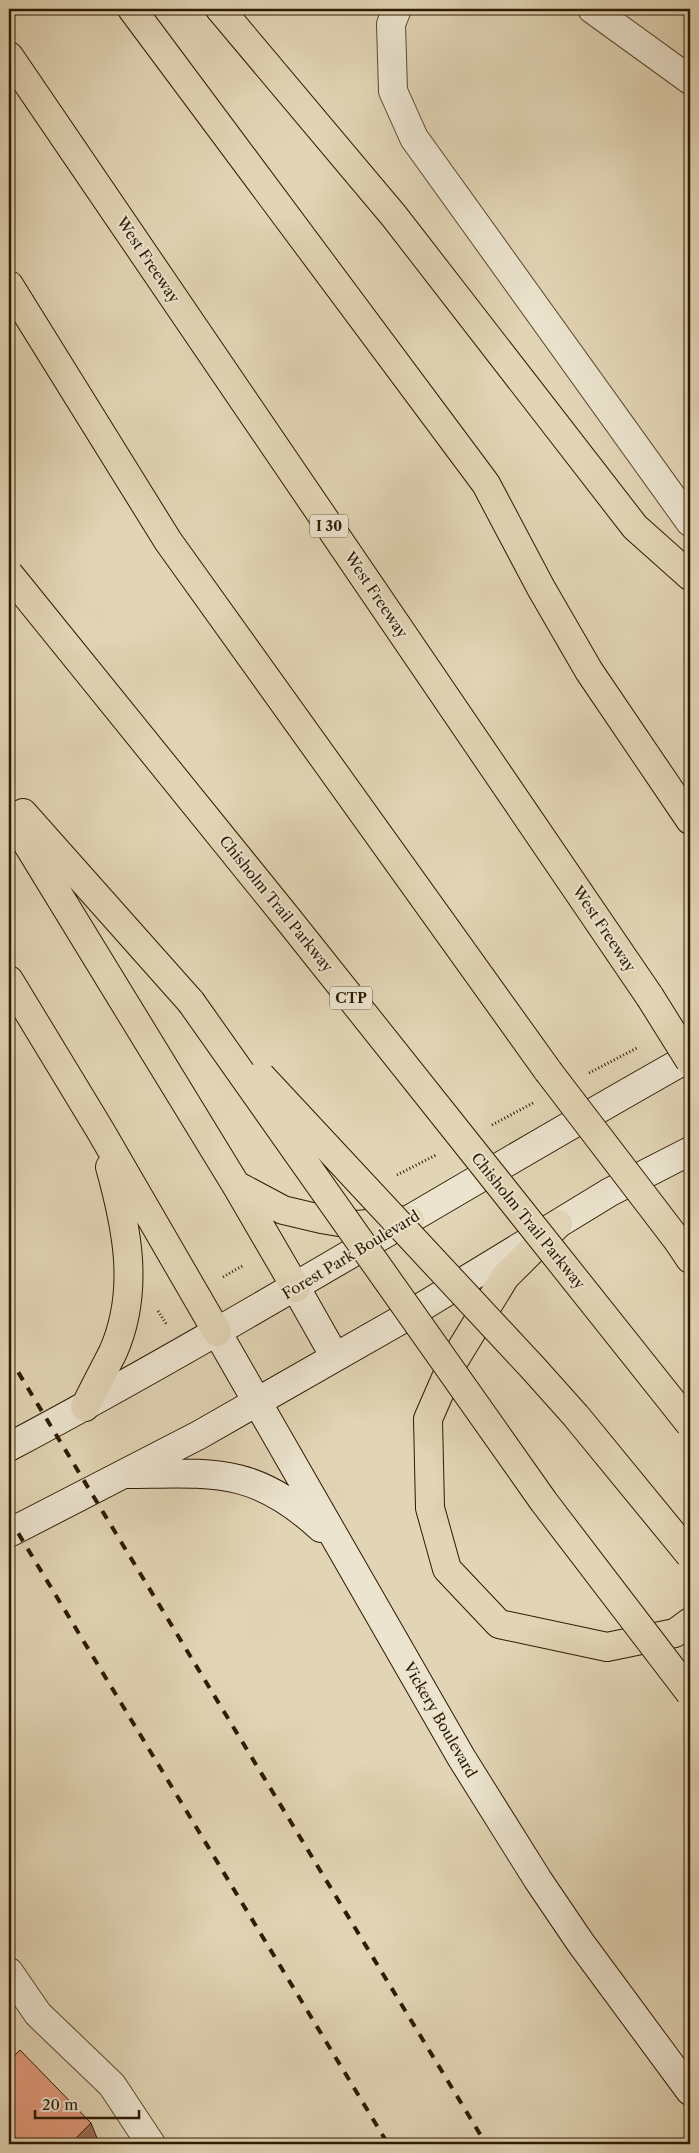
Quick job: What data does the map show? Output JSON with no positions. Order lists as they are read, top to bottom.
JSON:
{
  "streets": {
    "highway": [
      "West Freeway",
      "I 30",
      "Chisholm Trail Parkway",
      "CTP"
    ],
    "main road": ["Forest Park Boulevard", "Vickery Boulevard"]
  },
  "crossings": [
    ["Forest Park Boulevard", "Vickery Boulevard"]
  ],
  "scale_bar": "20 m"
}
